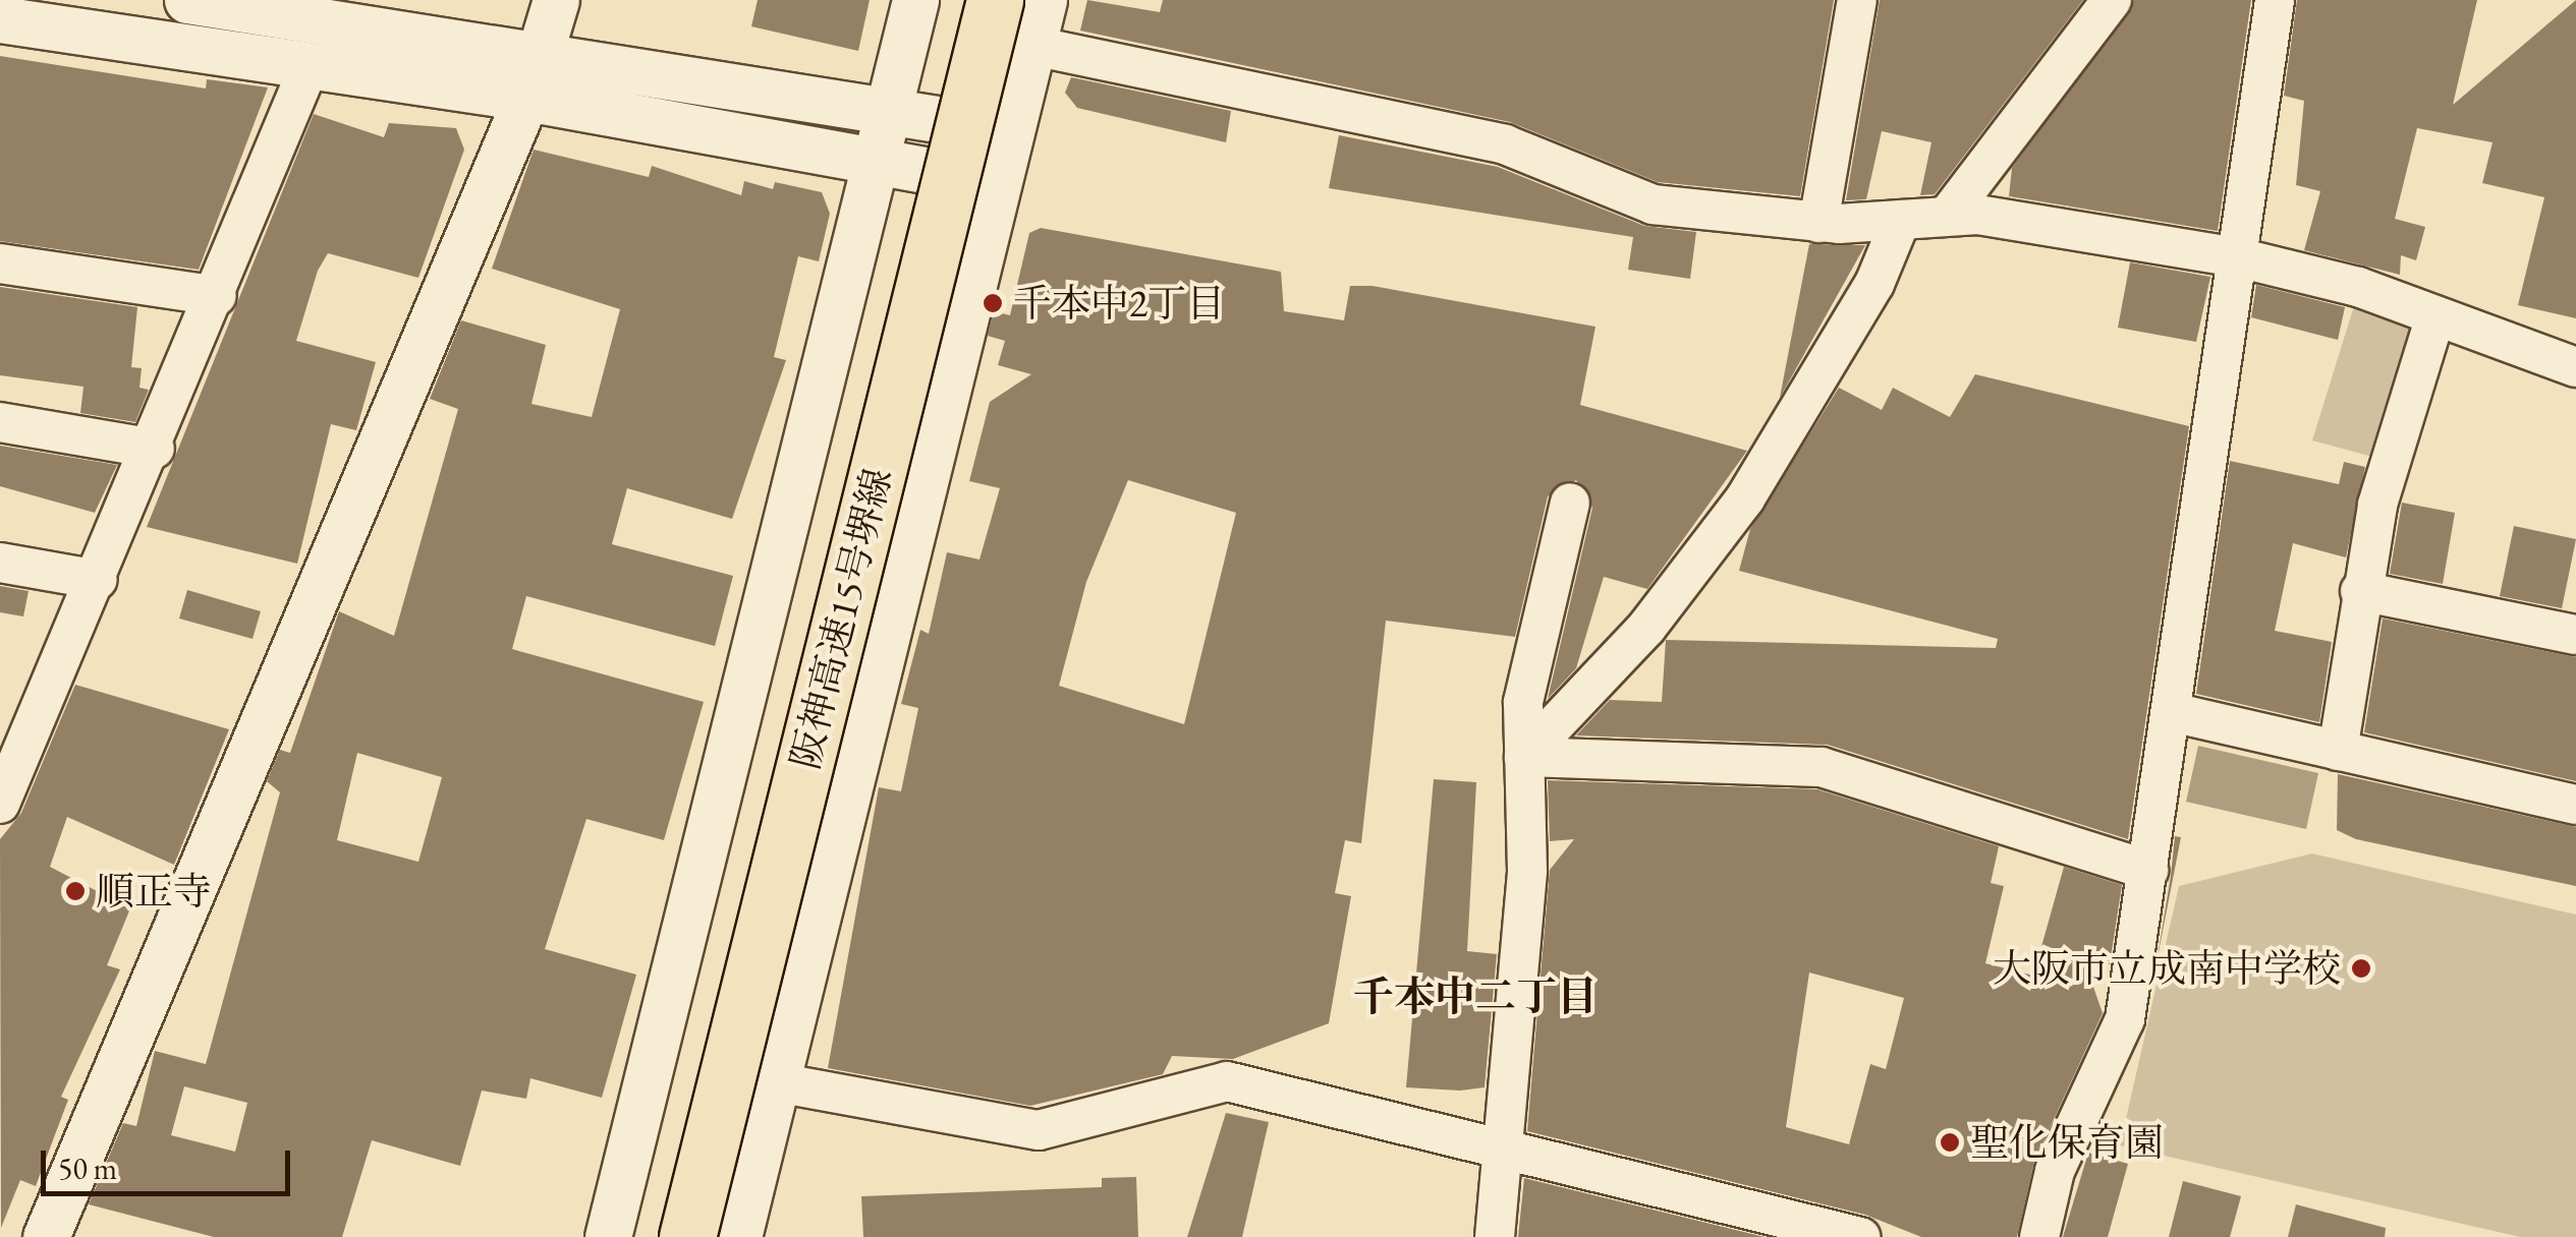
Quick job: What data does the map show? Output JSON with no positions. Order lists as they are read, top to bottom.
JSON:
{
  "streets": {
    "highway": ["阪神高速15号堺線"]
  },
  "districts": ["千本中二丁目"],
  "places": [
    "千本中2丁目",
    "順正寺",
    "大阪市立成南中学校",
    "聖化保育園"
  ],
  "scale_bar": "50 m"
}
